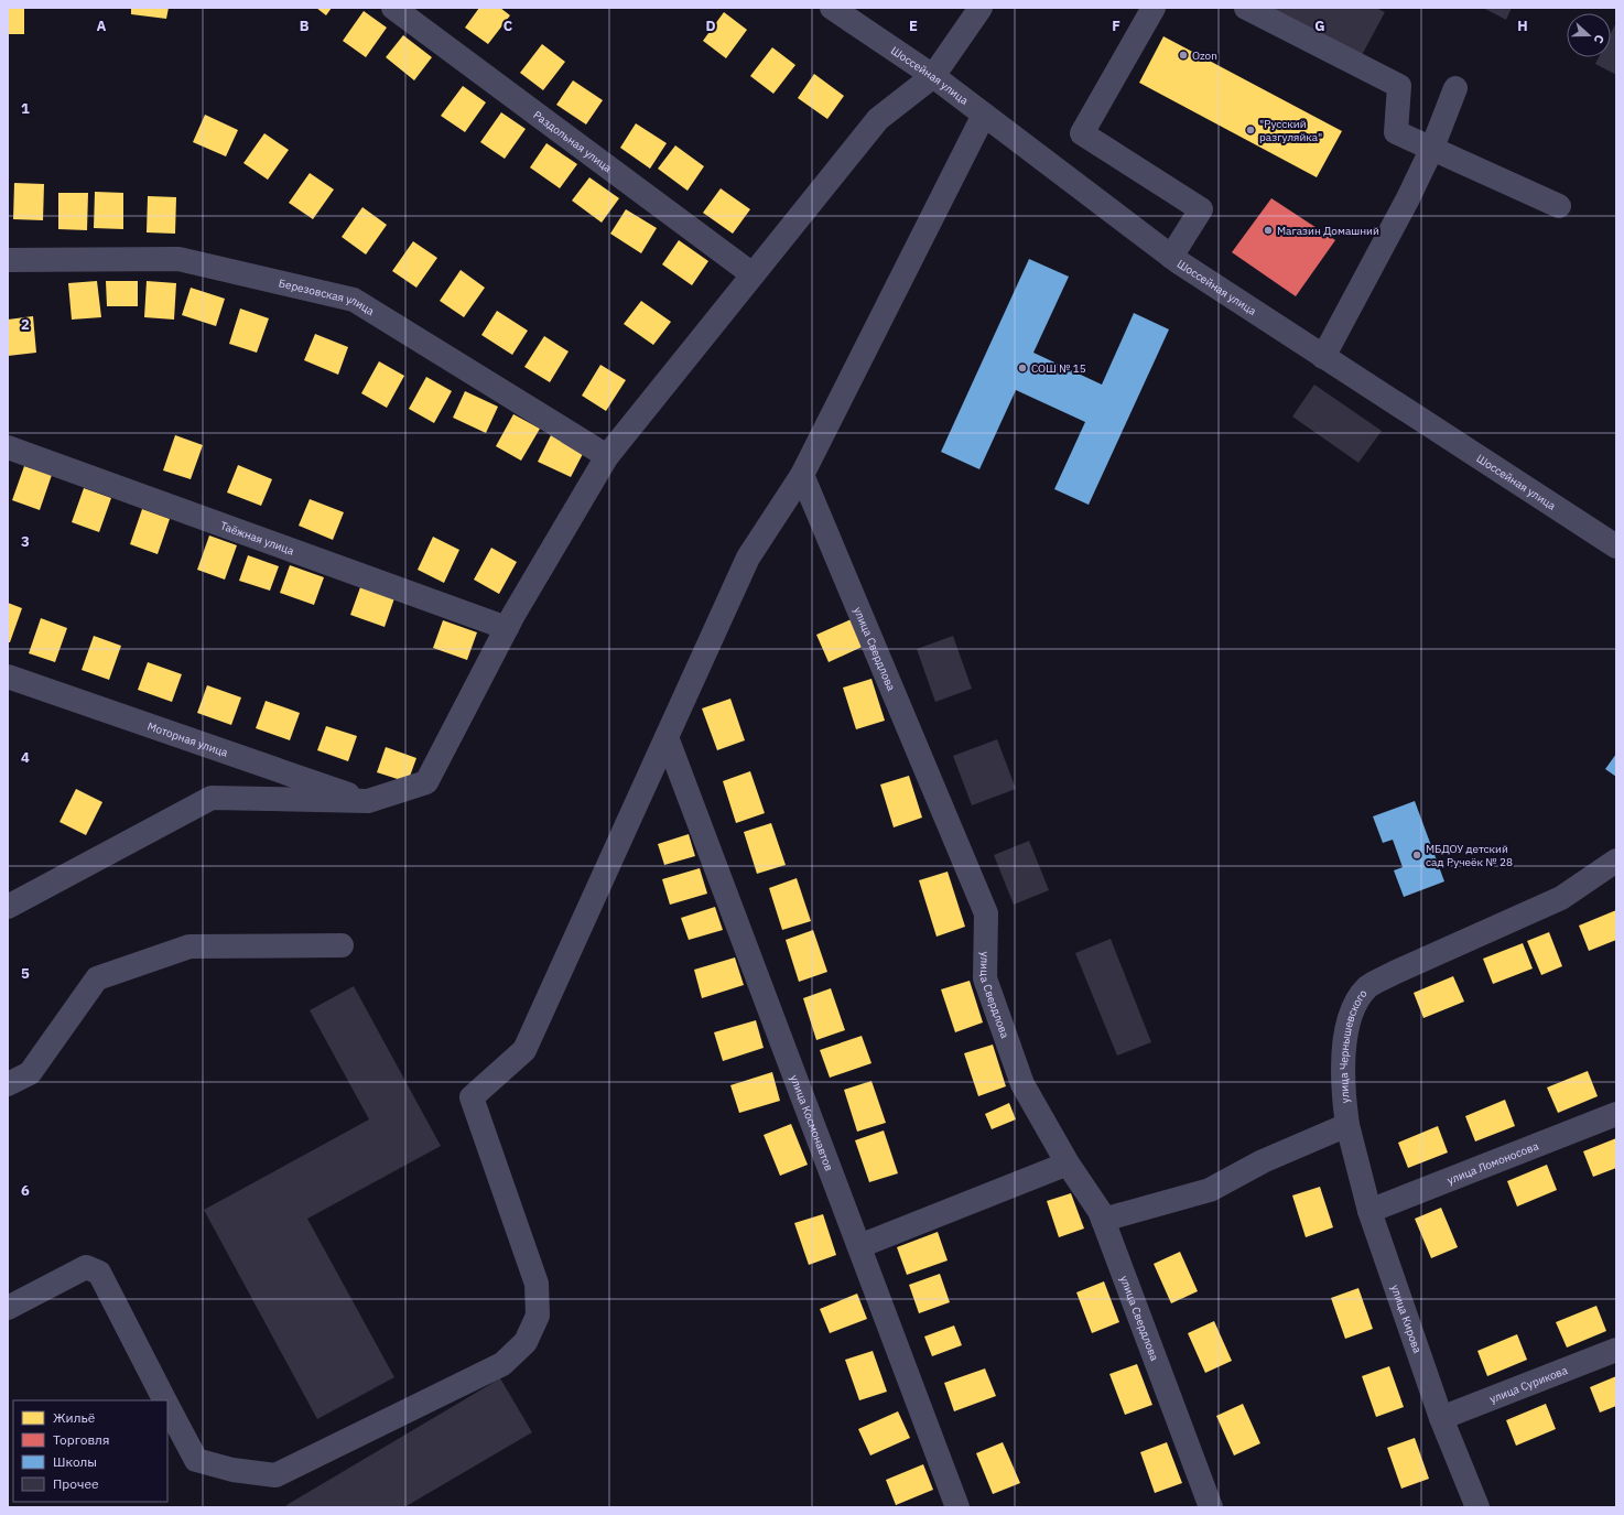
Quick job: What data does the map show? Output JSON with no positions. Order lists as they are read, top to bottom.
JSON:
{
  "streets": {
    "street": [
      "Шоссейная улица",
      "Раздольная улица",
      "Березовская улица",
      "Таёжная улица",
      "улица Свердлова",
      "Моторная улица",
      "улица Чернышевского",
      "улица Космонавтов",
      "улица Ломоносова",
      "улица Кирова",
      "улица Сурикова"
    ]
  },
  "crossings": [
    ["улица Чернышевского", "улица Кирова"],
    ["улица Ломоносова", "улица Кирова"],
    ["улица Кирова", "улица Сурикова"]
  ],
  "places": [
    "Ozon",
    "\"Русский разгуляйка\"",
    "Магазин Домашний",
    "СОШ № 15",
    "МБДОУ детский сад Ручеёк № 28"
  ],
  "legend": [
    "Жильё",
    "Торговля",
    "Школы",
    "Прочее"
  ],
  "north": "right",
  "grid": {
    "columns": [
      "A",
      "B",
      "C",
      "D",
      "E",
      "F",
      "G",
      "H"
    ],
    "rows": [
      "1",
      "2",
      "3",
      "4",
      "5",
      "6"
    ]
  }
}
